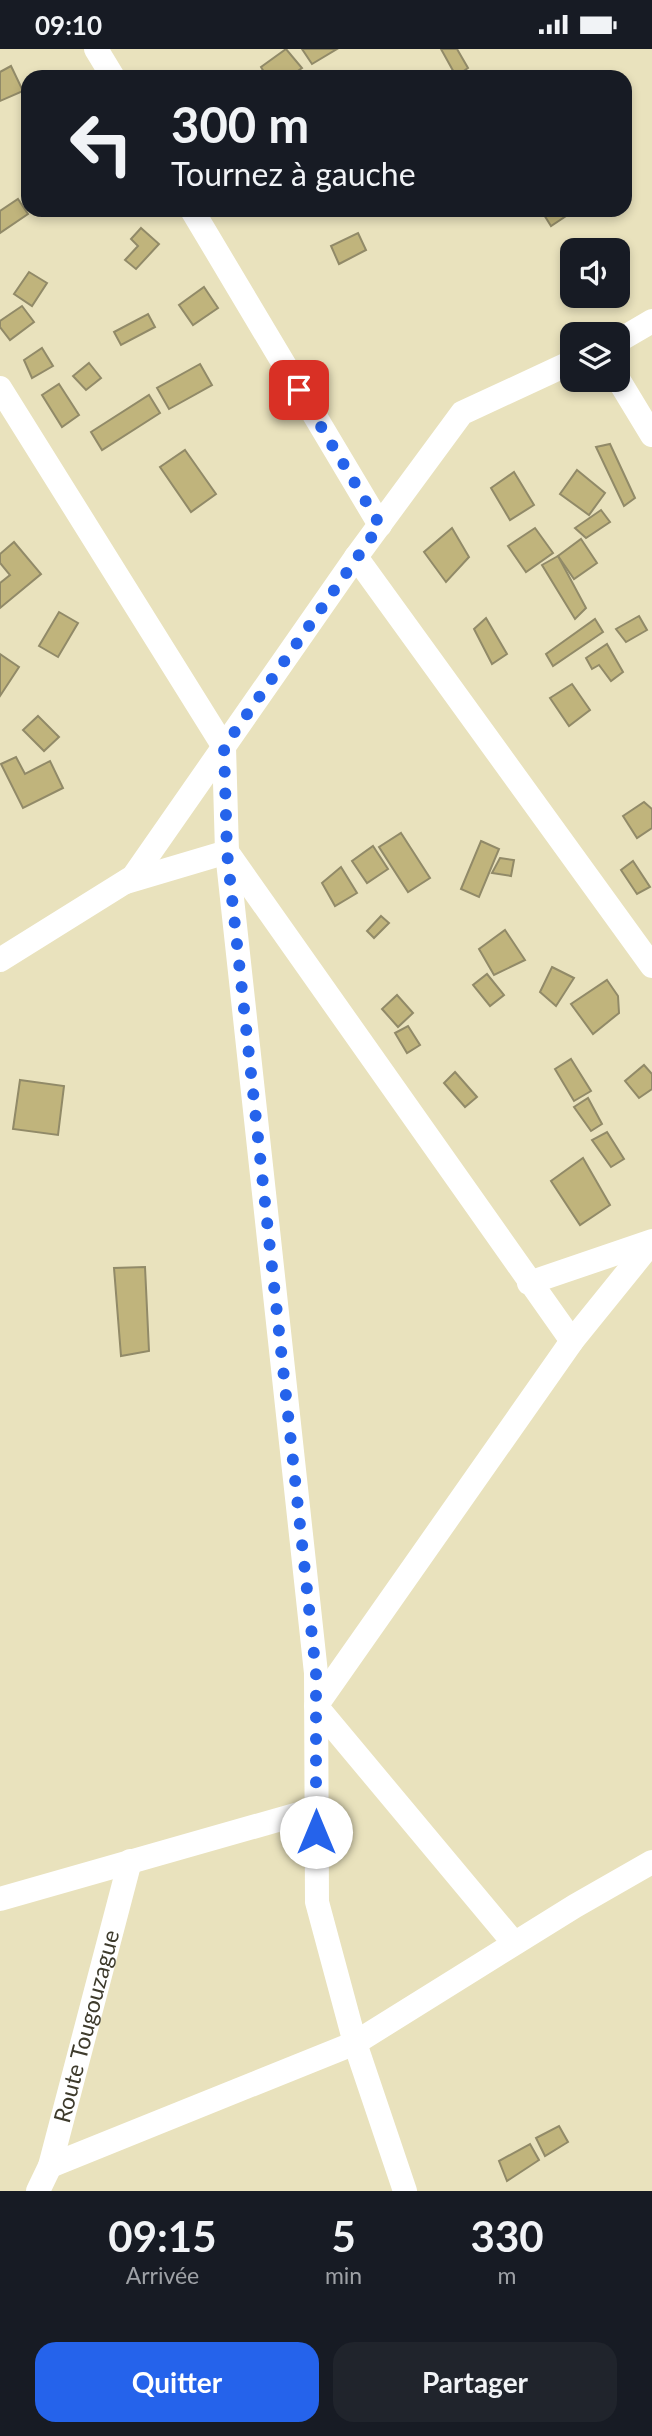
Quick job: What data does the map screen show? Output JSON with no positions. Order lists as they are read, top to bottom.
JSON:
{
  "streets": {
    "street": ["Route Tougouzague"]
  },
  "page": {
    "status": "09:10",
    "turn": ["300 m", "Tournez à gauche"],
    "eta": [
      "09:15",
      "Arrivée",
      "5",
      "min",
      "330",
      "m"
    ],
    "buttons": ["Quitter", "Partager"]
  }
}
